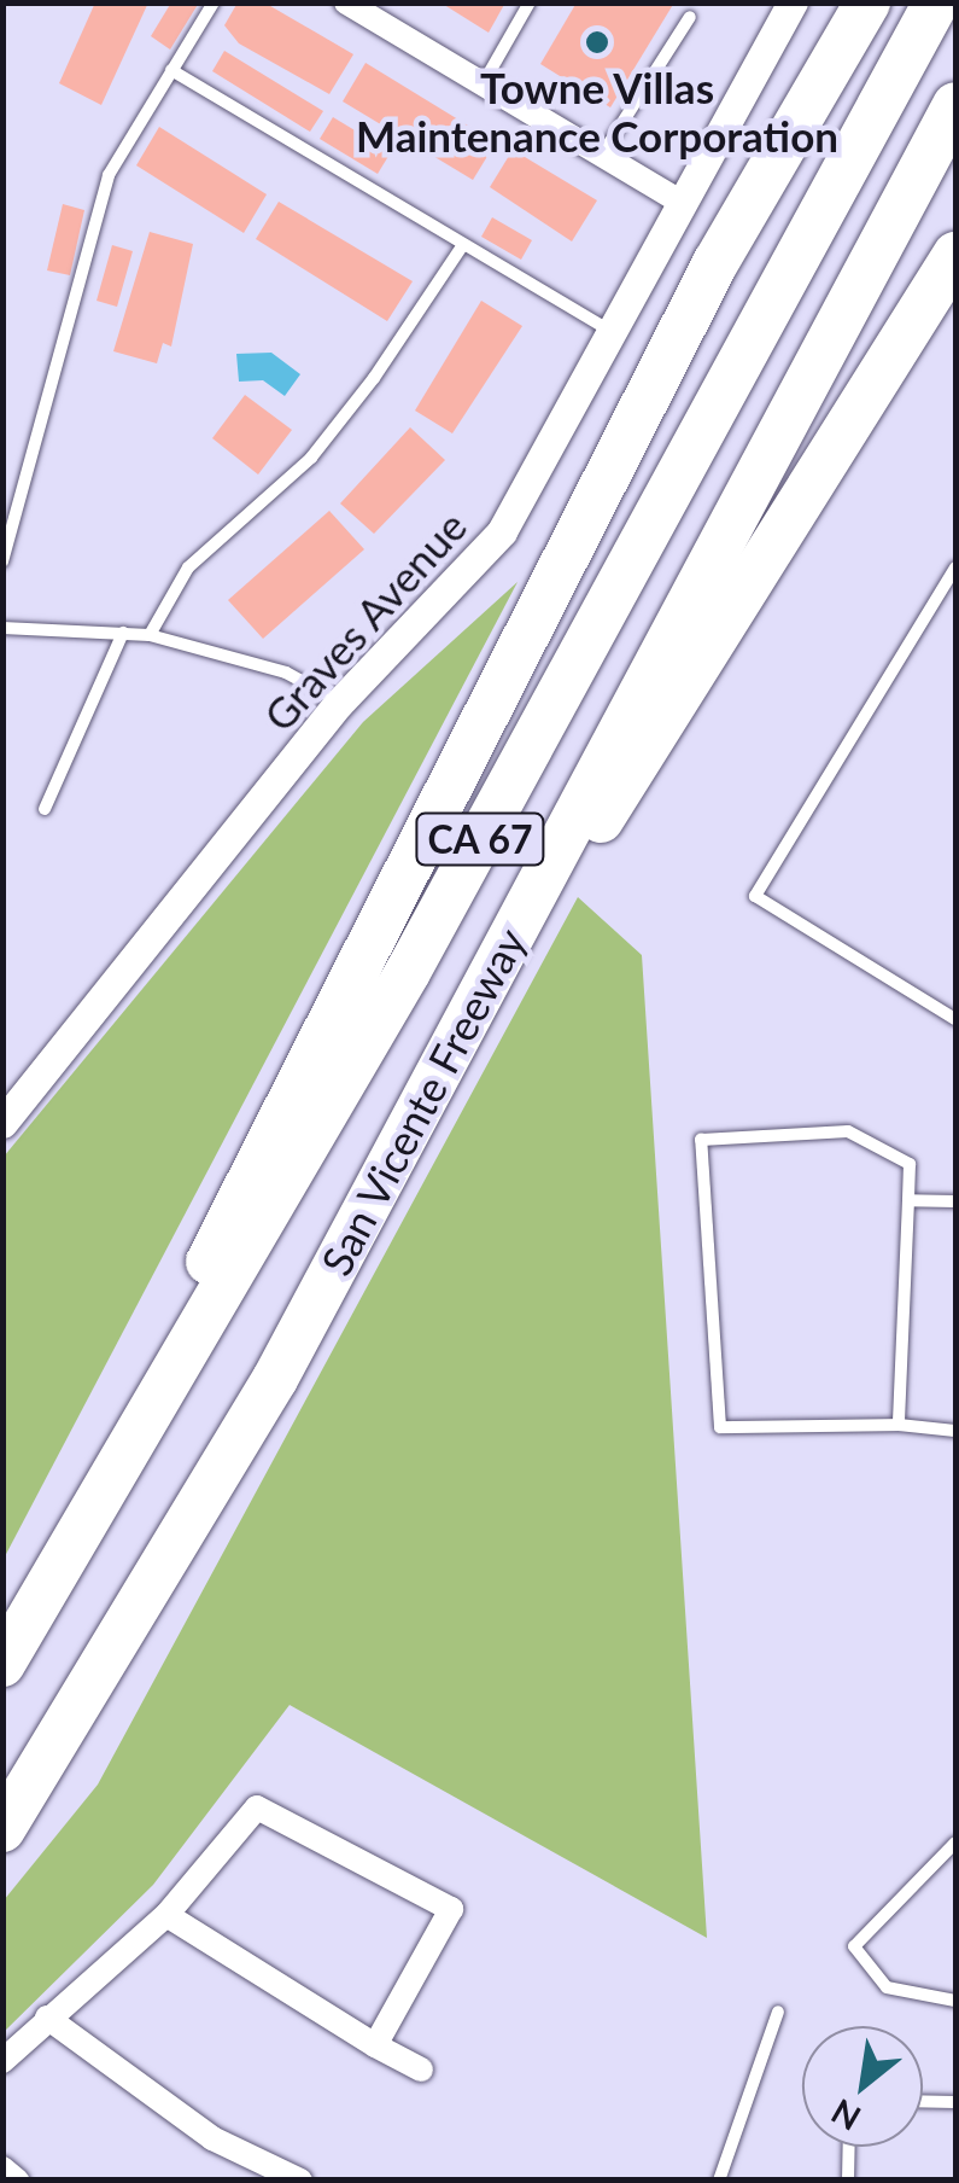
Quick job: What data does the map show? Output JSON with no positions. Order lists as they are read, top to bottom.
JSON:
{
  "streets": {
    "highway": ["CA 67", "San Vicente Freeway"],
    "street": ["Graves Avenue"]
  },
  "places": ["Towne Villas Maintenance Corporation"],
  "north": "bottom left"
}
